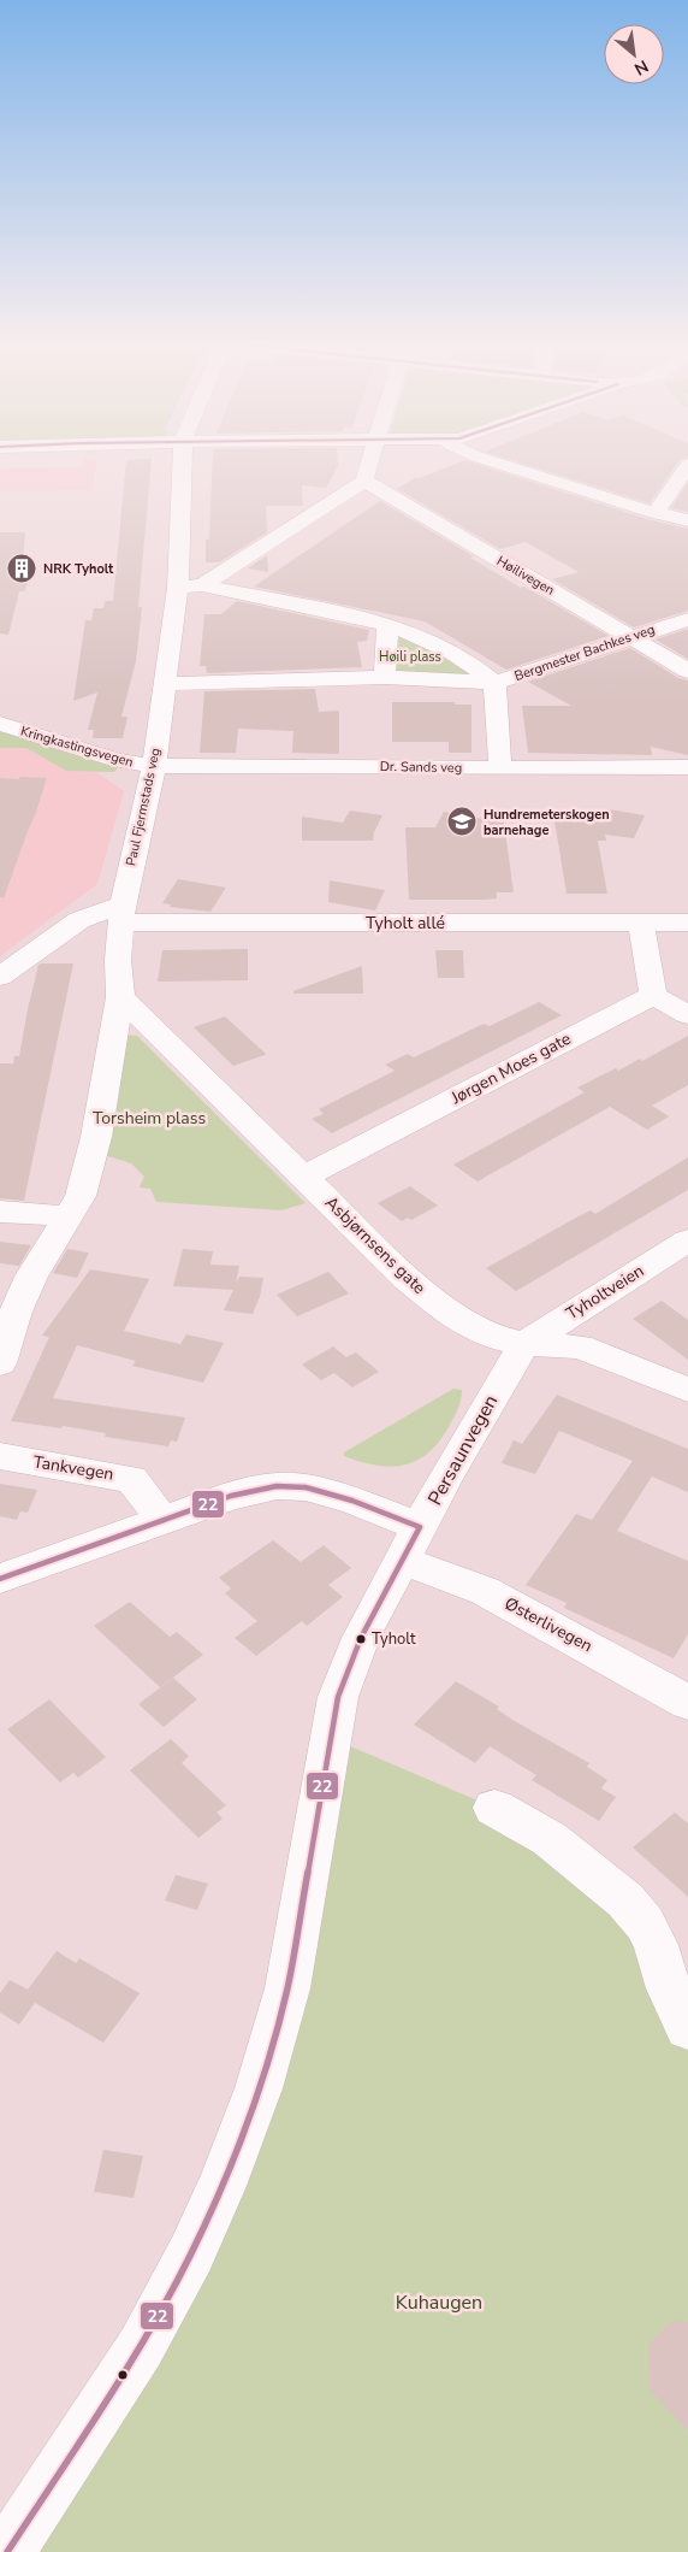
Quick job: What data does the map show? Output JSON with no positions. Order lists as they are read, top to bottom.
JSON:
{
  "streets": {
    "street": [
      "Høilivegen",
      "Bergmester Bachkes veg",
      "Kringkastingsvegen",
      "Dr. Sands veg",
      "Paul Fjermstads veg",
      "Tyholt allé",
      "Jørgen Moes gate",
      "Asbjørnsens gate",
      "Tyholtveien",
      "Persaunvegen",
      "Tankvegen",
      "Østerlivegen"
    ]
  },
  "crossings": [
    ["Høilivegen", "Bergmester Bachkes veg"],
    ["Bergmester Bachkes veg", "Dr. Sands veg"],
    ["Kringkastingsvegen", "Dr. Sands veg"],
    ["Kringkastingsvegen", "Paul Fjermstads veg"],
    ["Dr. Sands veg", "Paul Fjermstads veg"],
    ["Paul Fjermstads veg", "Tyholt allé"],
    ["Paul Fjermstads veg", "Asbjørnsens gate"],
    ["Jørgen Moes gate", "Asbjørnsens gate"],
    ["Asbjørnsens gate", "Tyholtveien"],
    ["Asbjørnsens gate", "Persaunvegen"],
    ["Tyholtveien", "Persaunvegen"],
    ["Persaunvegen", "Østerlivegen"]
  ],
  "parks": ["Høili plass", "Torsheim plass", "Kuhaugen"],
  "places": {
    "building": ["NRK Tyholt"],
    "school or university": ["Hundremeterskogen barnehage"],
    "other": ["Tyholt"]
  },
  "lines": ["transit line 22"],
  "north": "bottom right"
}
